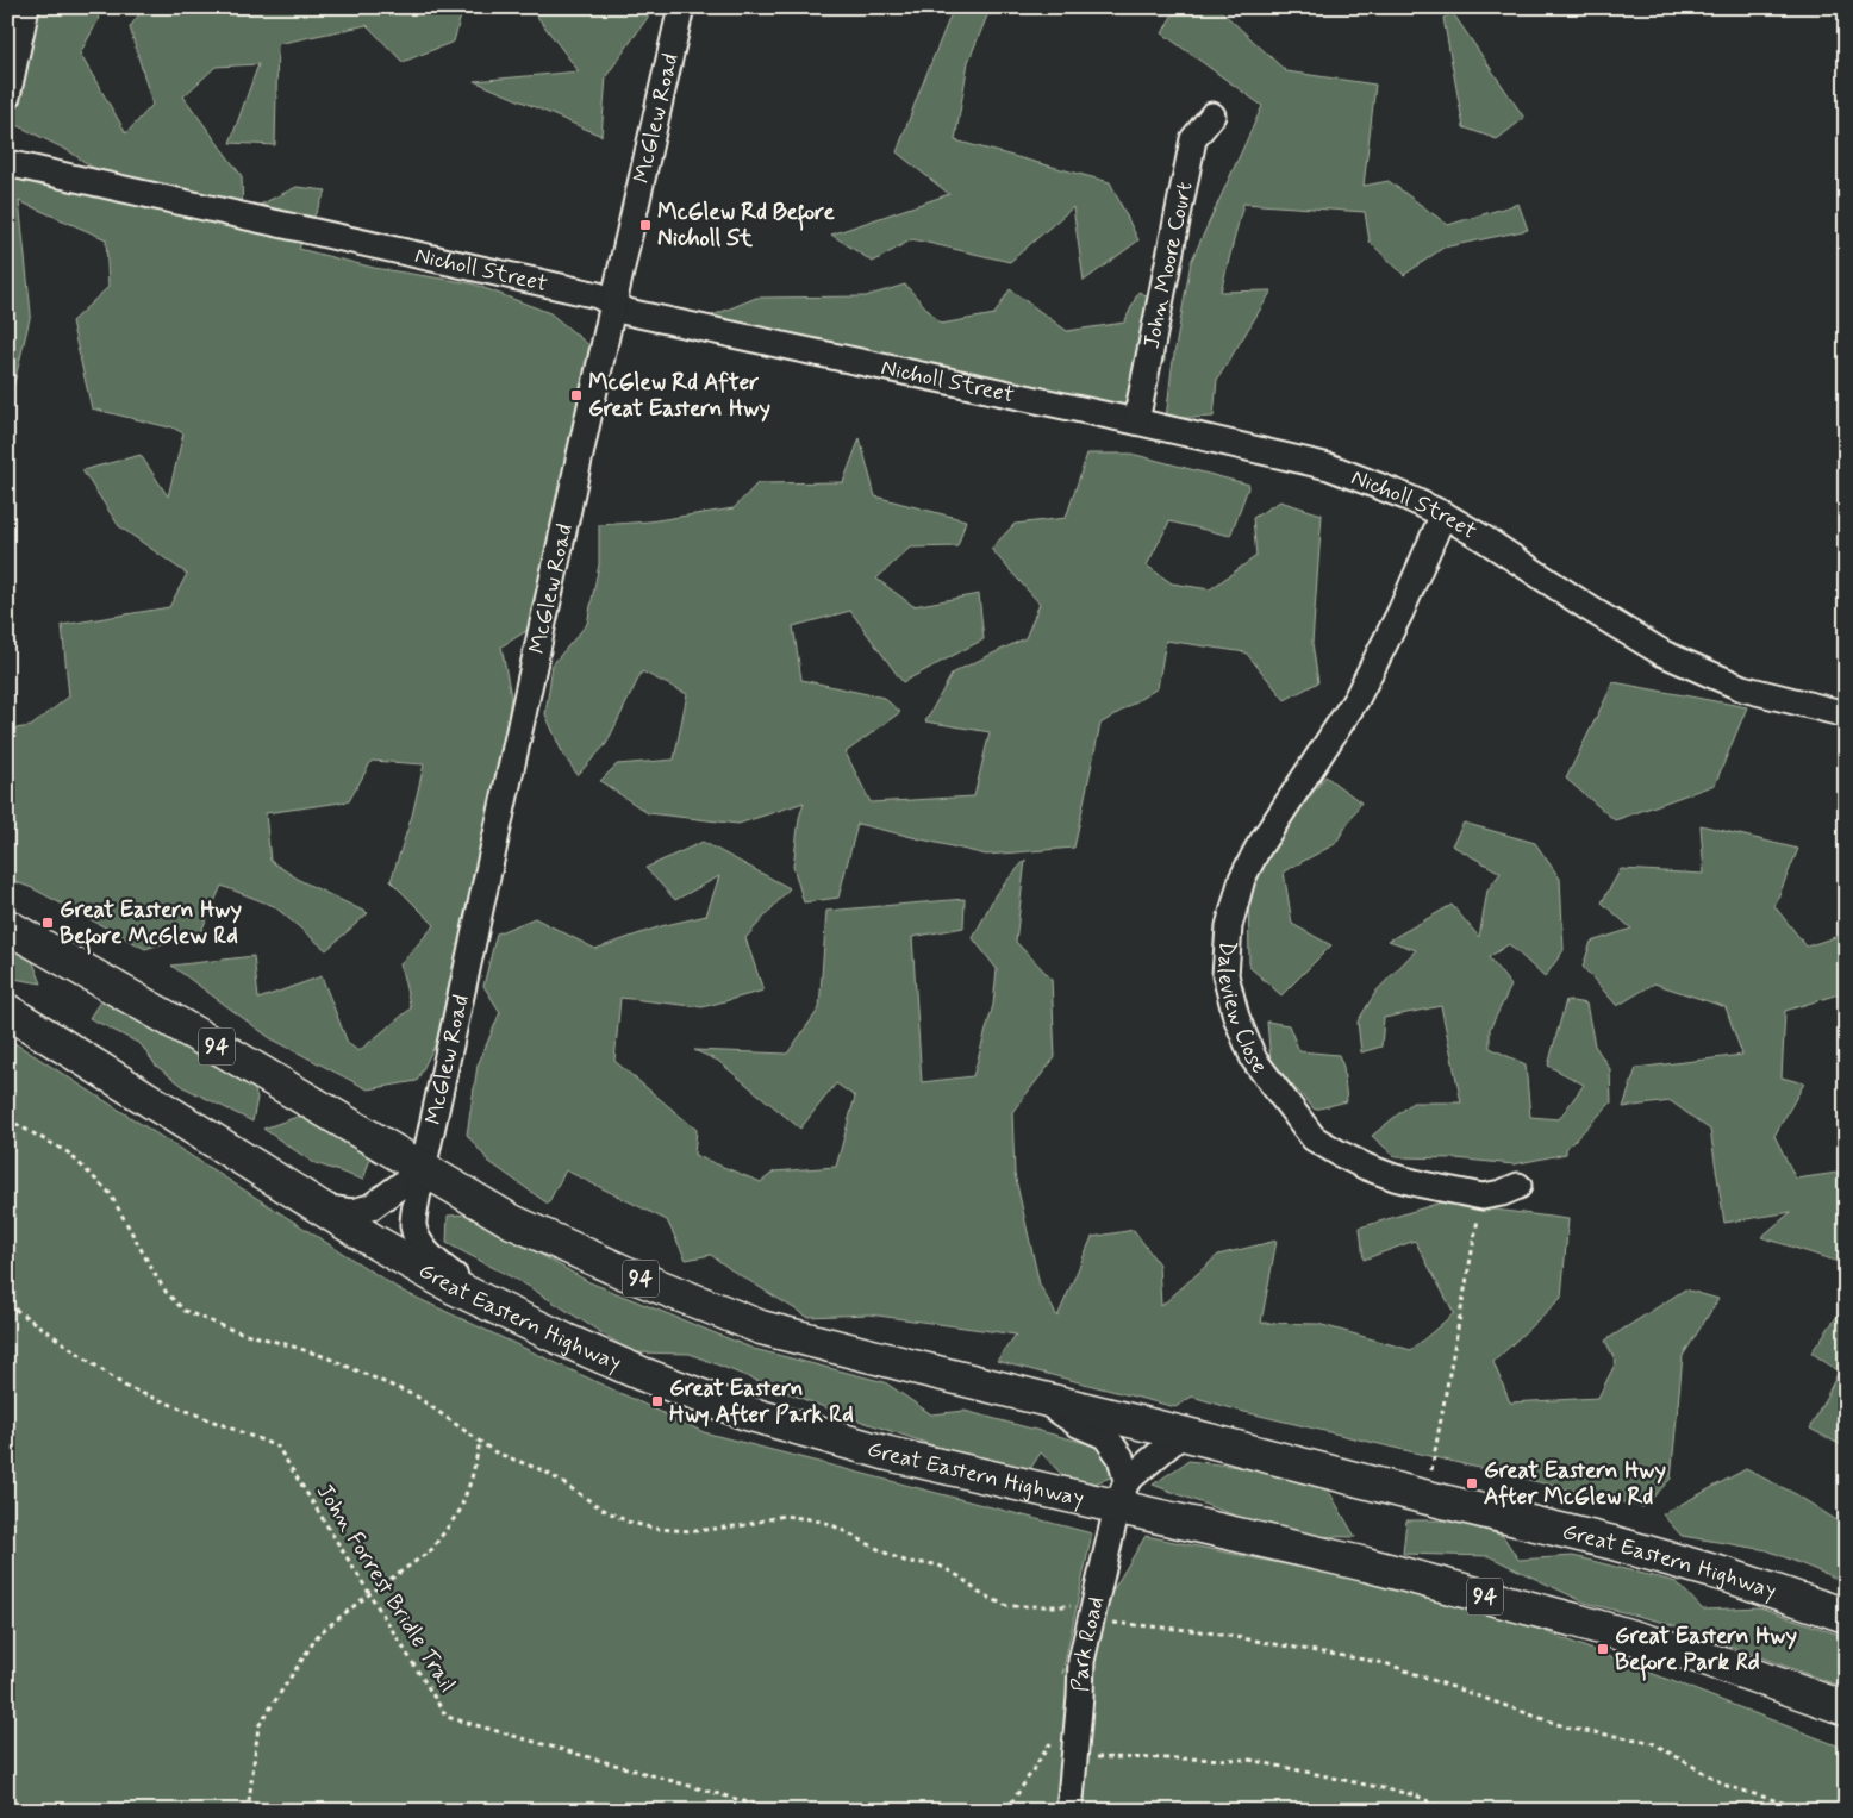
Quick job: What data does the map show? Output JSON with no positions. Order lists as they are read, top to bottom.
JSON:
{
  "streets": {
    "highway": ["94", "Great Eastern Highway"],
    "street": [
      "McGlew Road",
      "John Moore Court",
      "Nicholl Street",
      "Daleview Close",
      "Park Road"
    ],
    "path": ["John Forrest Bridle Trail"]
  },
  "crossings": [
    ["McGlew Road", "Nicholl Street"],
    ["McGlew Road", "Great Eastern Highway"],
    ["John Moore Court", "Nicholl Street"],
    ["Nicholl Street", "Daleview Close"],
    ["Great Eastern Highway", "Park Road"]
  ],
  "places": {
    "transit": [
      "McGlew Rd Before Nicholl St",
      "McGlew Rd After Great Eastern Hwy",
      "Great Eastern Hwy Before McGlew Rd",
      "Great Eastern Hwy After Park Rd",
      "Great Eastern Hwy After McGlew Rd",
      "Great Eastern Hwy Before Park Rd"
    ]
  }
}
